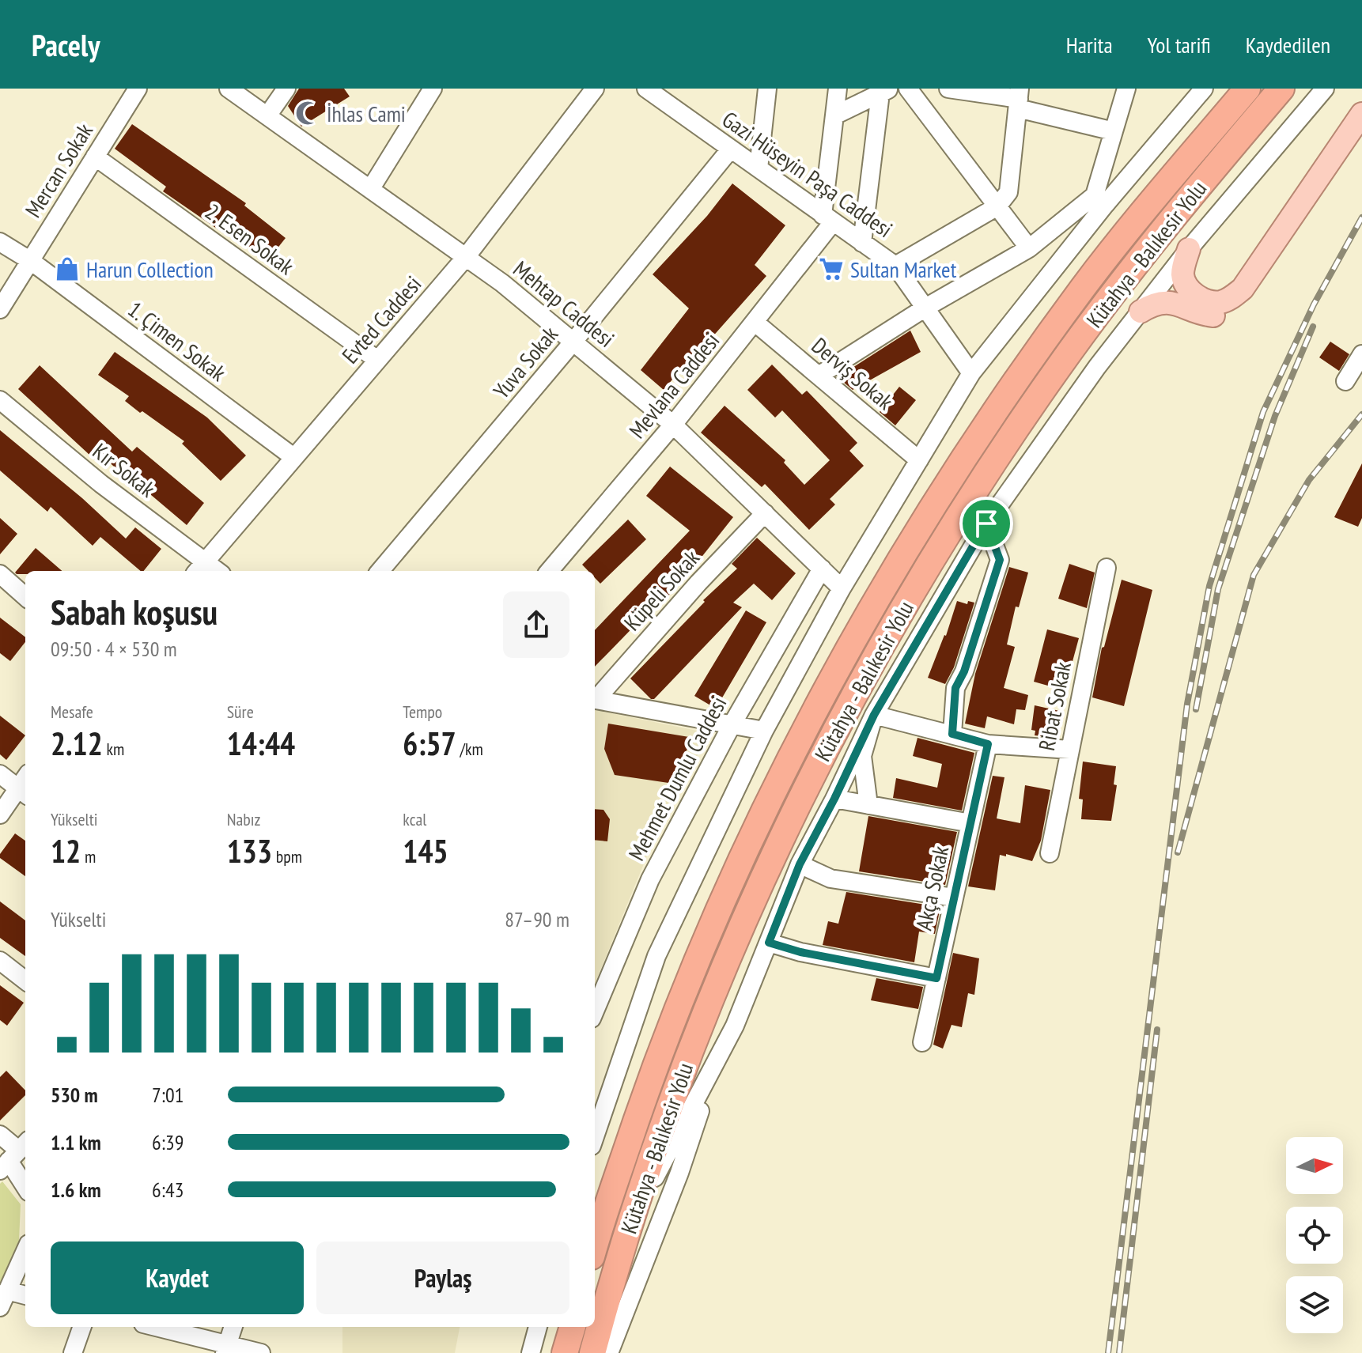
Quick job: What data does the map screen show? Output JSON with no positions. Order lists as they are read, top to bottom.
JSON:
{
  "streets": {
    "highway": ["Kütahya - Balıkesir Yolu"],
    "street": [
      "Mercan Sokak",
      "Gazi Hüseyin Paşa Caddesi",
      "2. Esen Sokak",
      "Mehtap Caddesi",
      "Evted Caddesi",
      "1. Çimen Sokak",
      "Yuva Sokak",
      "Derviş Sokak",
      "Mevlana Caddesi",
      "Kır Sokak",
      "Küpeli Sokak",
      "Ribat Sokak",
      "Mehmet Dumlu Caddesi",
      "Akça Sokak"
    ]
  },
  "crossings": [
    ["Mercan Sokak", "2. Esen Sokak"],
    ["Mercan Sokak", "1. Çimen Sokak"],
    ["Gazi Hüseyin Paşa Caddesi", "Yuva Sokak"],
    ["Gazi Hüseyin Paşa Caddesi", "Mevlana Caddesi"],
    ["2. Esen Sokak", "Evted Caddesi"],
    ["Mehtap Caddesi", "Evted Caddesi"],
    ["Mehtap Caddesi", "Yuva Sokak"],
    ["Mehtap Caddesi", "Mevlana Caddesi"],
    ["Mehtap Caddesi", "Küpeli Sokak"],
    ["Mehtap Caddesi", "Mehmet Dumlu Caddesi"],
    ["Evted Caddesi", "1. Çimen Sokak"],
    ["Evted Caddesi", "Kır Sokak"],
    ["Derviş Sokak", "Mevlana Caddesi"]
  ],
  "places": {
    "mosque": ["İhlas Cami"],
    "shop": ["Harun Collection"],
    "supermarket": ["Sultan Market"]
  },
  "north": "right",
  "page": {
    "header": "Pacely",
    "nav": ["Harita", "Yol tarifi", "Kaydedilen"],
    "heading": ["Sabah koşusu", "09:50 · 4 × 530 m"],
    "stats": [
      ["Mesafe", "2.12 km"],
      ["Süre", "14:44"],
      ["Tempo", "6:57 /km"],
      ["Yükselti", "12 m"],
      ["Nabız", "133 bpm"],
      ["kcal", "145"]
    ],
    "chart": ["Yükselti", "87–90 m"],
    "list": [
      {
        "name": "530 m",
        "note": "7:01"
      },
      {
        "name": "1.1 km",
        "note": "6:39"
      },
      {
        "name": "1.6 km",
        "note": "6:43"
      }
    ],
    "buttons": ["Kaydet", "Paylaş"]
  }
}
